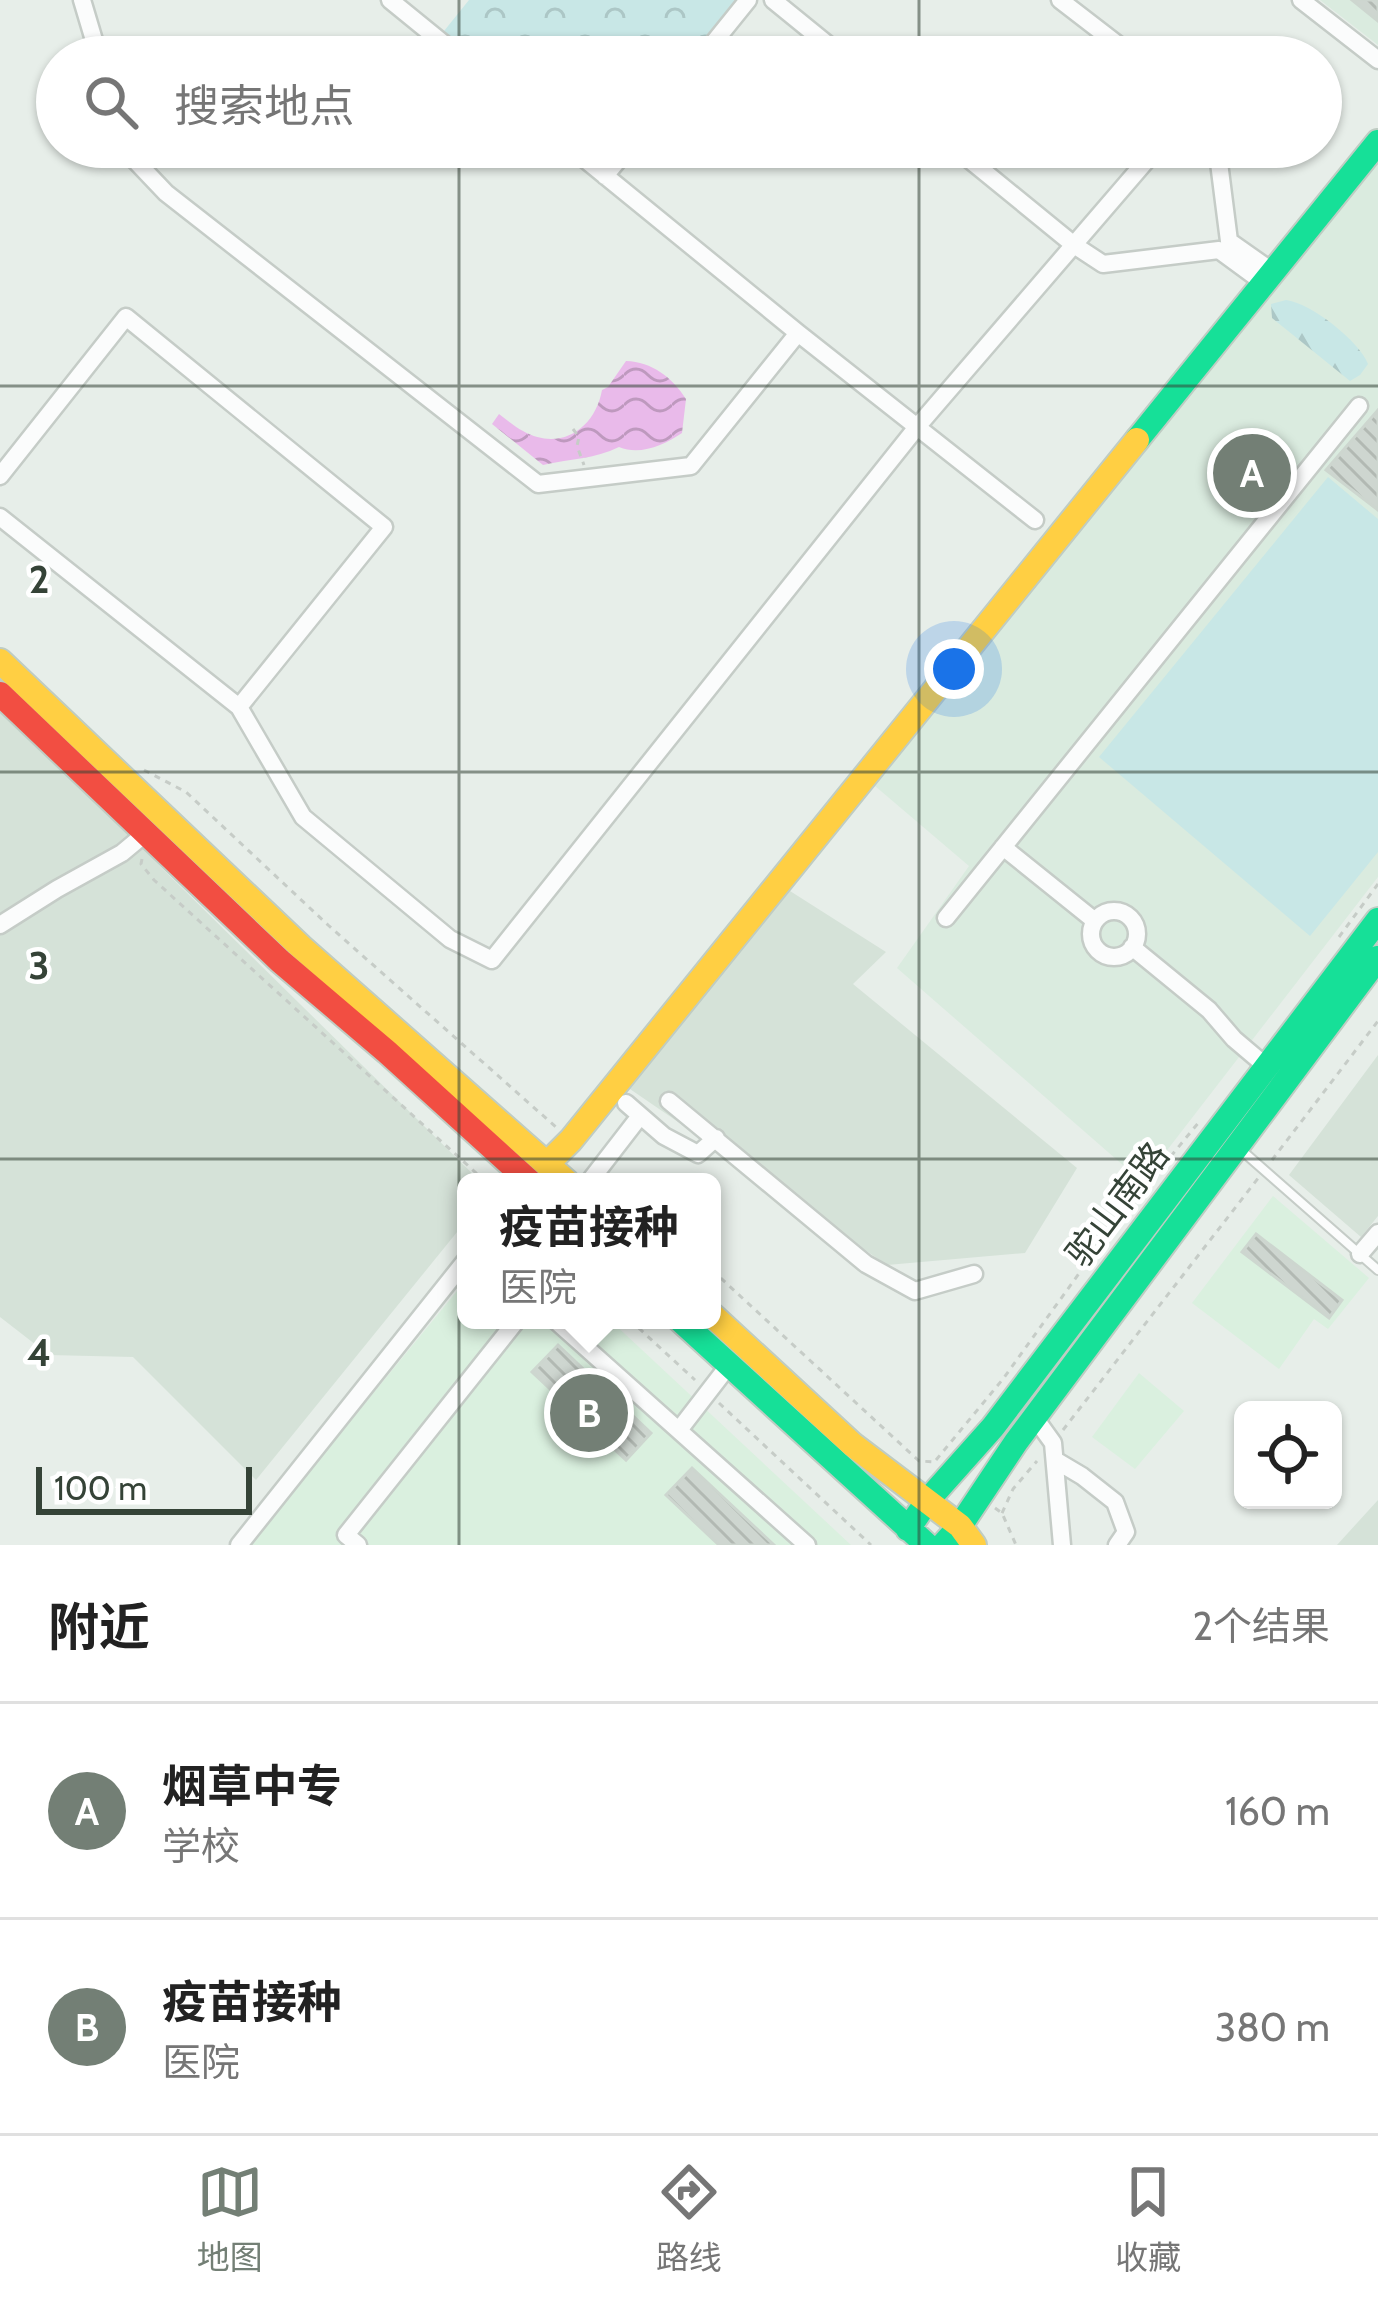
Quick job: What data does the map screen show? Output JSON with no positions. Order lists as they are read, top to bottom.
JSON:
{
  "streets": {
    "main road": ["驼山南路"]
  },
  "scale_bar": "100 m",
  "page": {
    "search": "搜索地点",
    "pins": ["A", "B"],
    "popup": ["疫苗接种", "医院"],
    "scale": "100 m",
    "heading": ["附近", "2个结果"],
    "list": [
      {
        "mark": "A",
        "name": "烟草中专",
        "note": "学校",
        "value": "160 m"
      },
      {
        "mark": "B",
        "name": "疫苗接种",
        "note": "医院",
        "value": "380 m"
      }
    ],
    "nav": ["地图", "路线", "收藏"]
  },
  "grid": {
    "rows": ["2", "3", "4"]
  }
}
